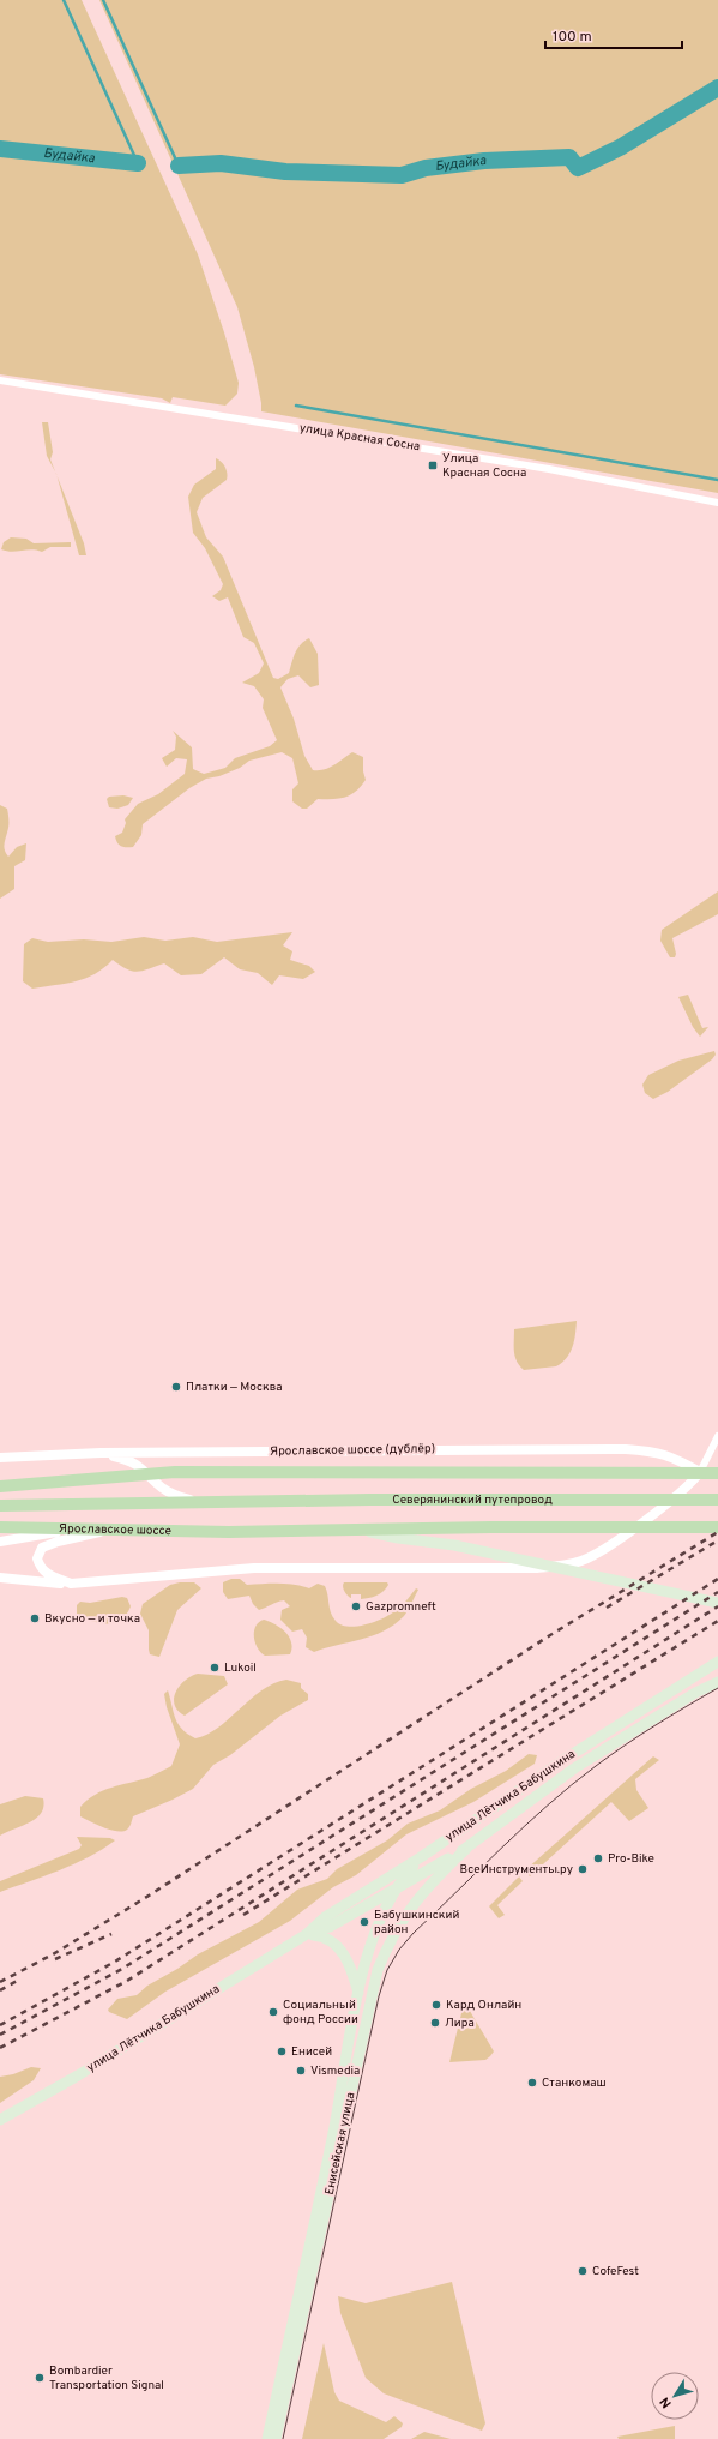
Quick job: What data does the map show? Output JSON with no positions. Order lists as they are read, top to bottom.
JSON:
{
  "streets": {
    "main road": [
      "Северянинский путепровод",
      "Ярославское шоссе",
      "улица Лётчика Бабушкина",
      "Енисейская улица"
    ],
    "street": ["улица Красная Сосна", "Ярославское шоссе (дублёр)"]
  },
  "crossings": [
    ["Северянинский путепровод", "Ярославское шоссе"],
    ["улица Лётчика Бабушкина", "Енисейская улица"]
  ],
  "water": ["Будайка"],
  "places": {
    "transit": ["Улица Красная Сосна"],
    "other": [
      "Платки — Москва",
      "Gazpromneft",
      "Вкусно — и точка",
      "Lukoil",
      "Pro-Bike",
      "ВсеИнструменты.ру",
      "Бабушкинский район",
      "Кард Онлайн",
      "Социальный фонд России",
      "Лира",
      "Енисей",
      "Vismedia",
      "Станкомаш",
      "CofeFest",
      "Bombardier Transportation Signal"
    ]
  },
  "scale_bar": "100 m",
  "north": "bottom left"
}
